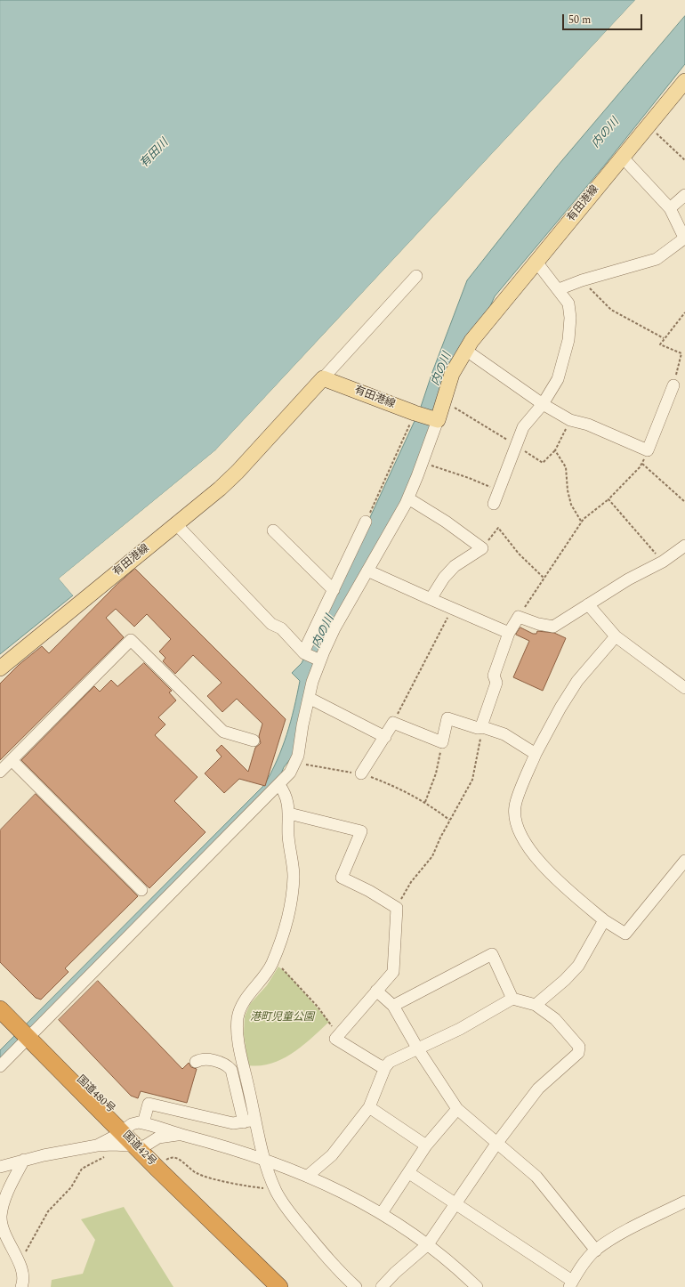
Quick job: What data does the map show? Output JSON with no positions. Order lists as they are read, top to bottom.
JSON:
{
  "streets": {
    "highway": ["国道42号"],
    "main road": ["有田港線"]
  },
  "water": ["内の川", "有田川"],
  "parks": ["港町児童公園"],
  "scale_bar": "50 m"
}
